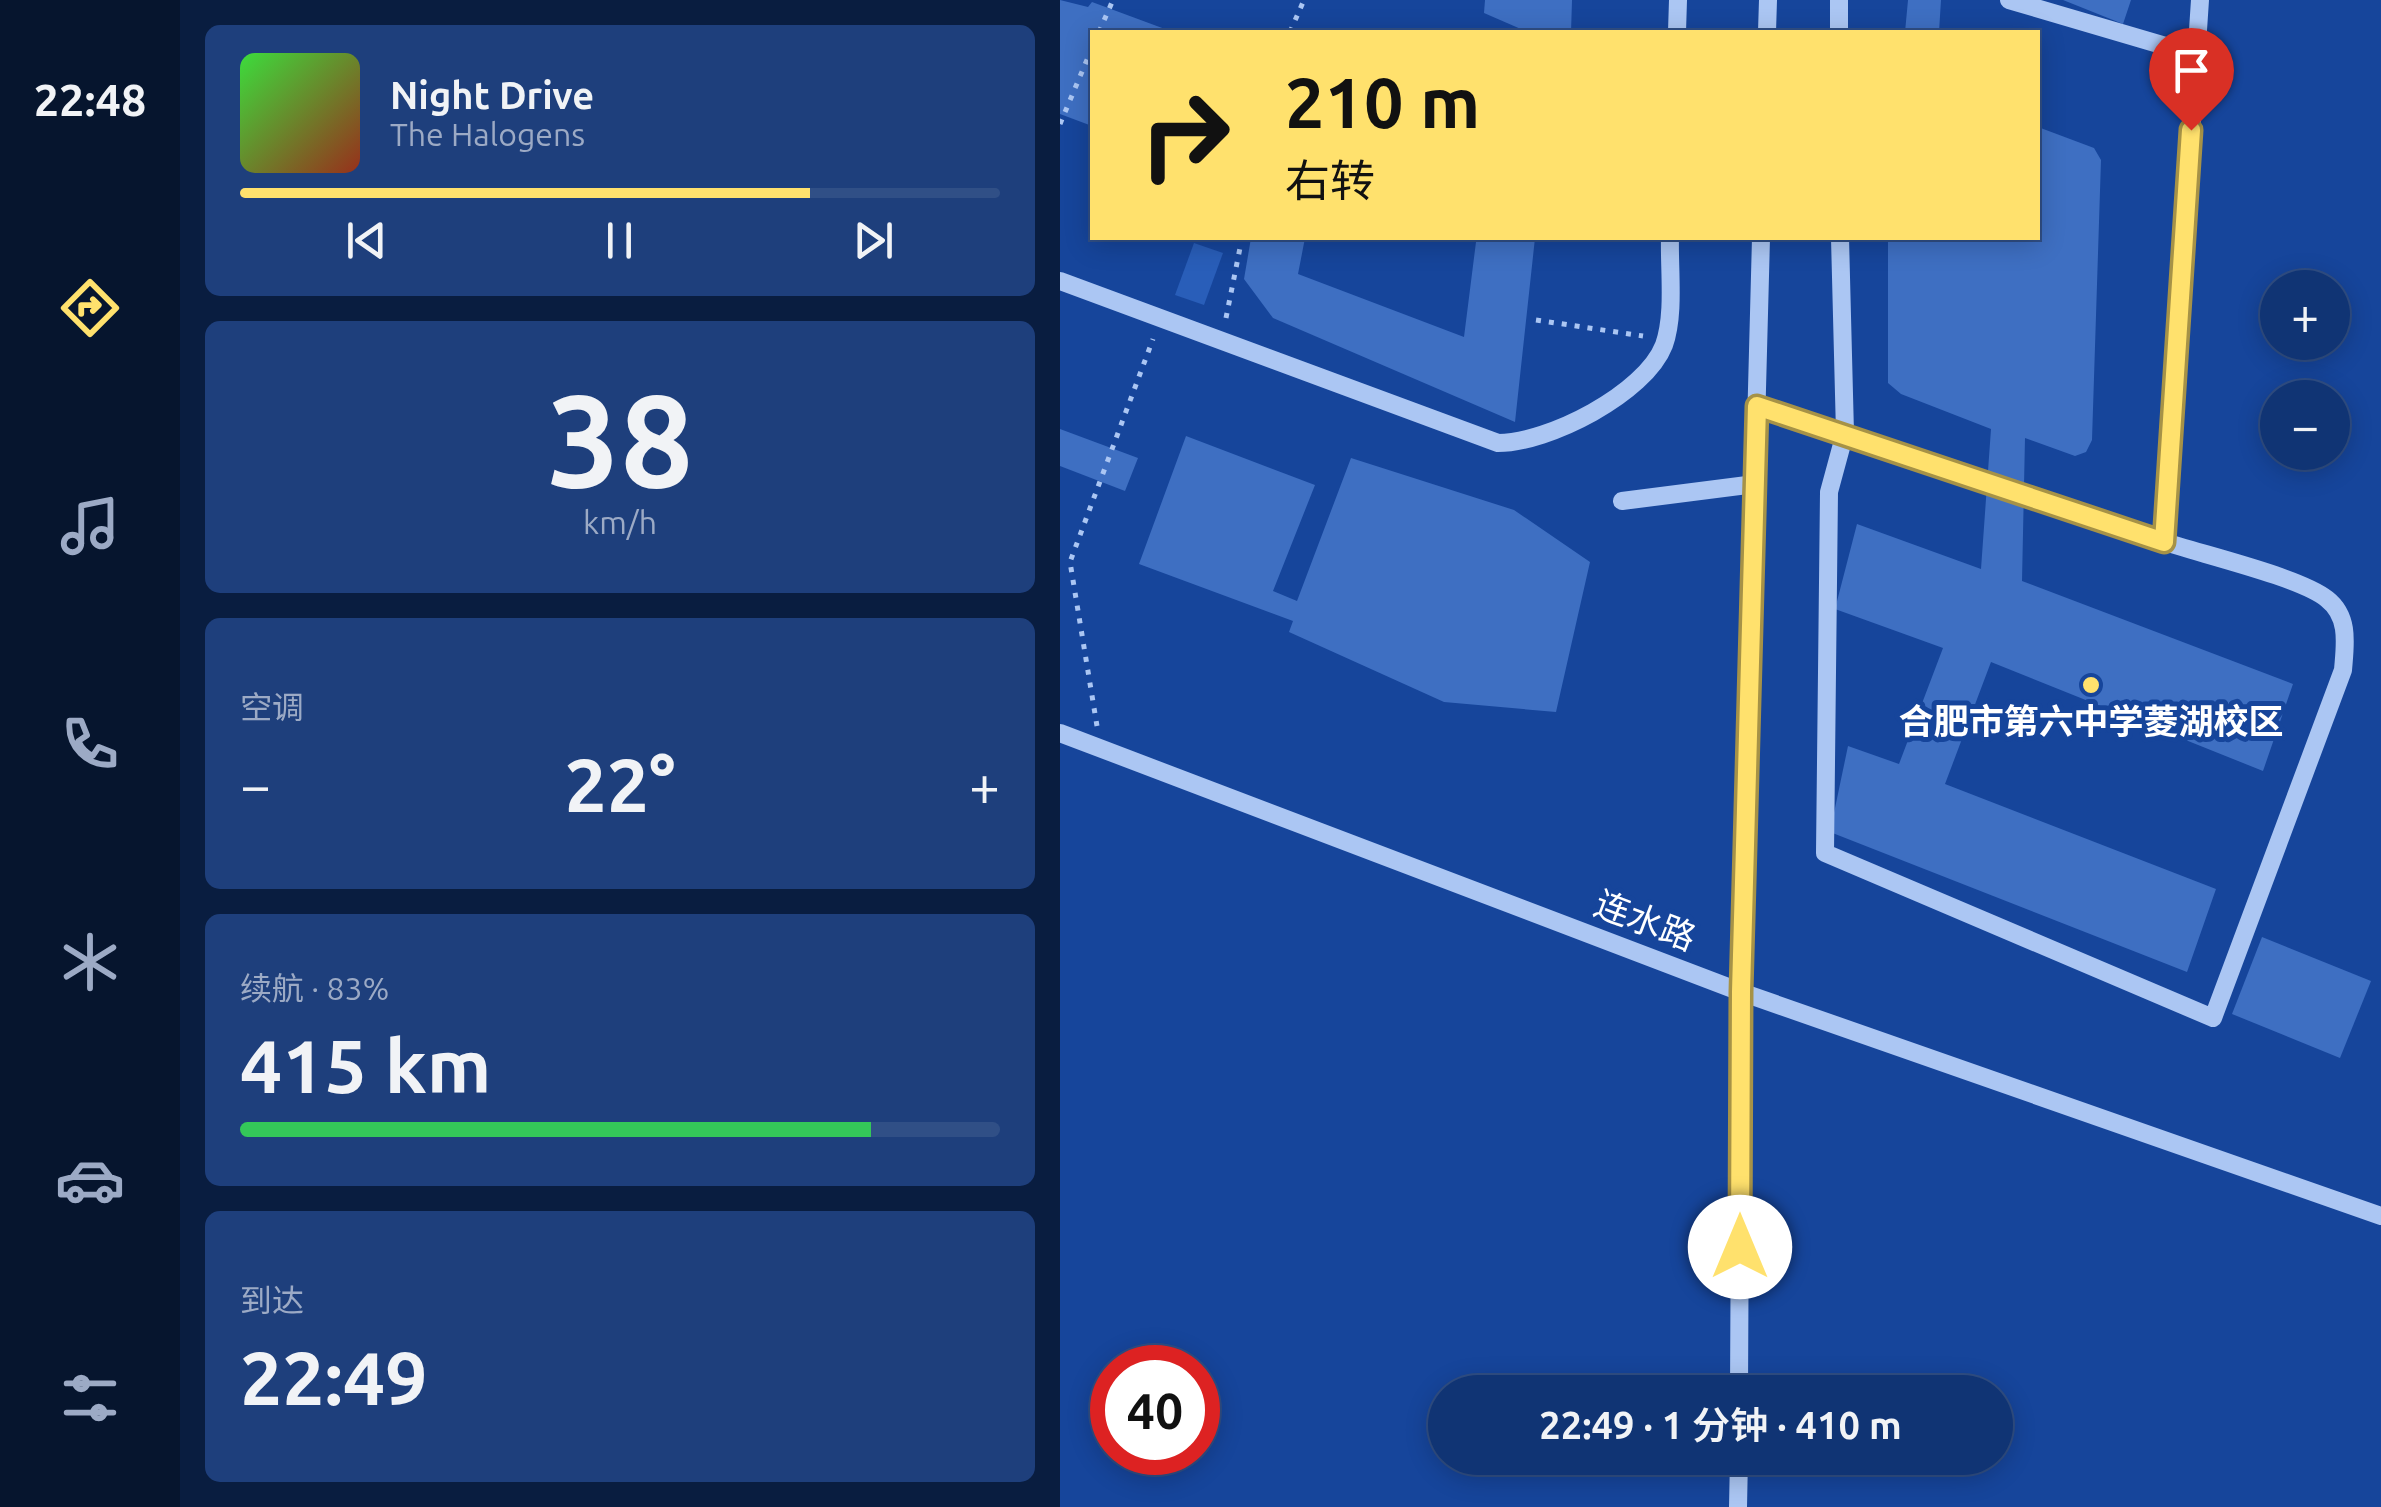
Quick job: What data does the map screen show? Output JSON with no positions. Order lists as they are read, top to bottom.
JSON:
{
  "streets": {
    "street": ["连水路"]
  },
  "places": ["合肥市第六中学菱湖校区"],
  "page": {
    "tabs": "22:48",
    "turn": ["210 m", "右转"],
    "song": ["Night Drive", "The Halogens"],
    "map_buttons": ["+", "−"],
    "tile": [
      ["38", "km/h"],
      "空调",
      ["续航 · 83%", "415 km"],
      ["到达", "22:49"]
    ],
    "heat": ["−", "22°", "+"],
    "limit": "40",
    "trip": "22:49 · 1 分钟 · 410 m"
  }
}
